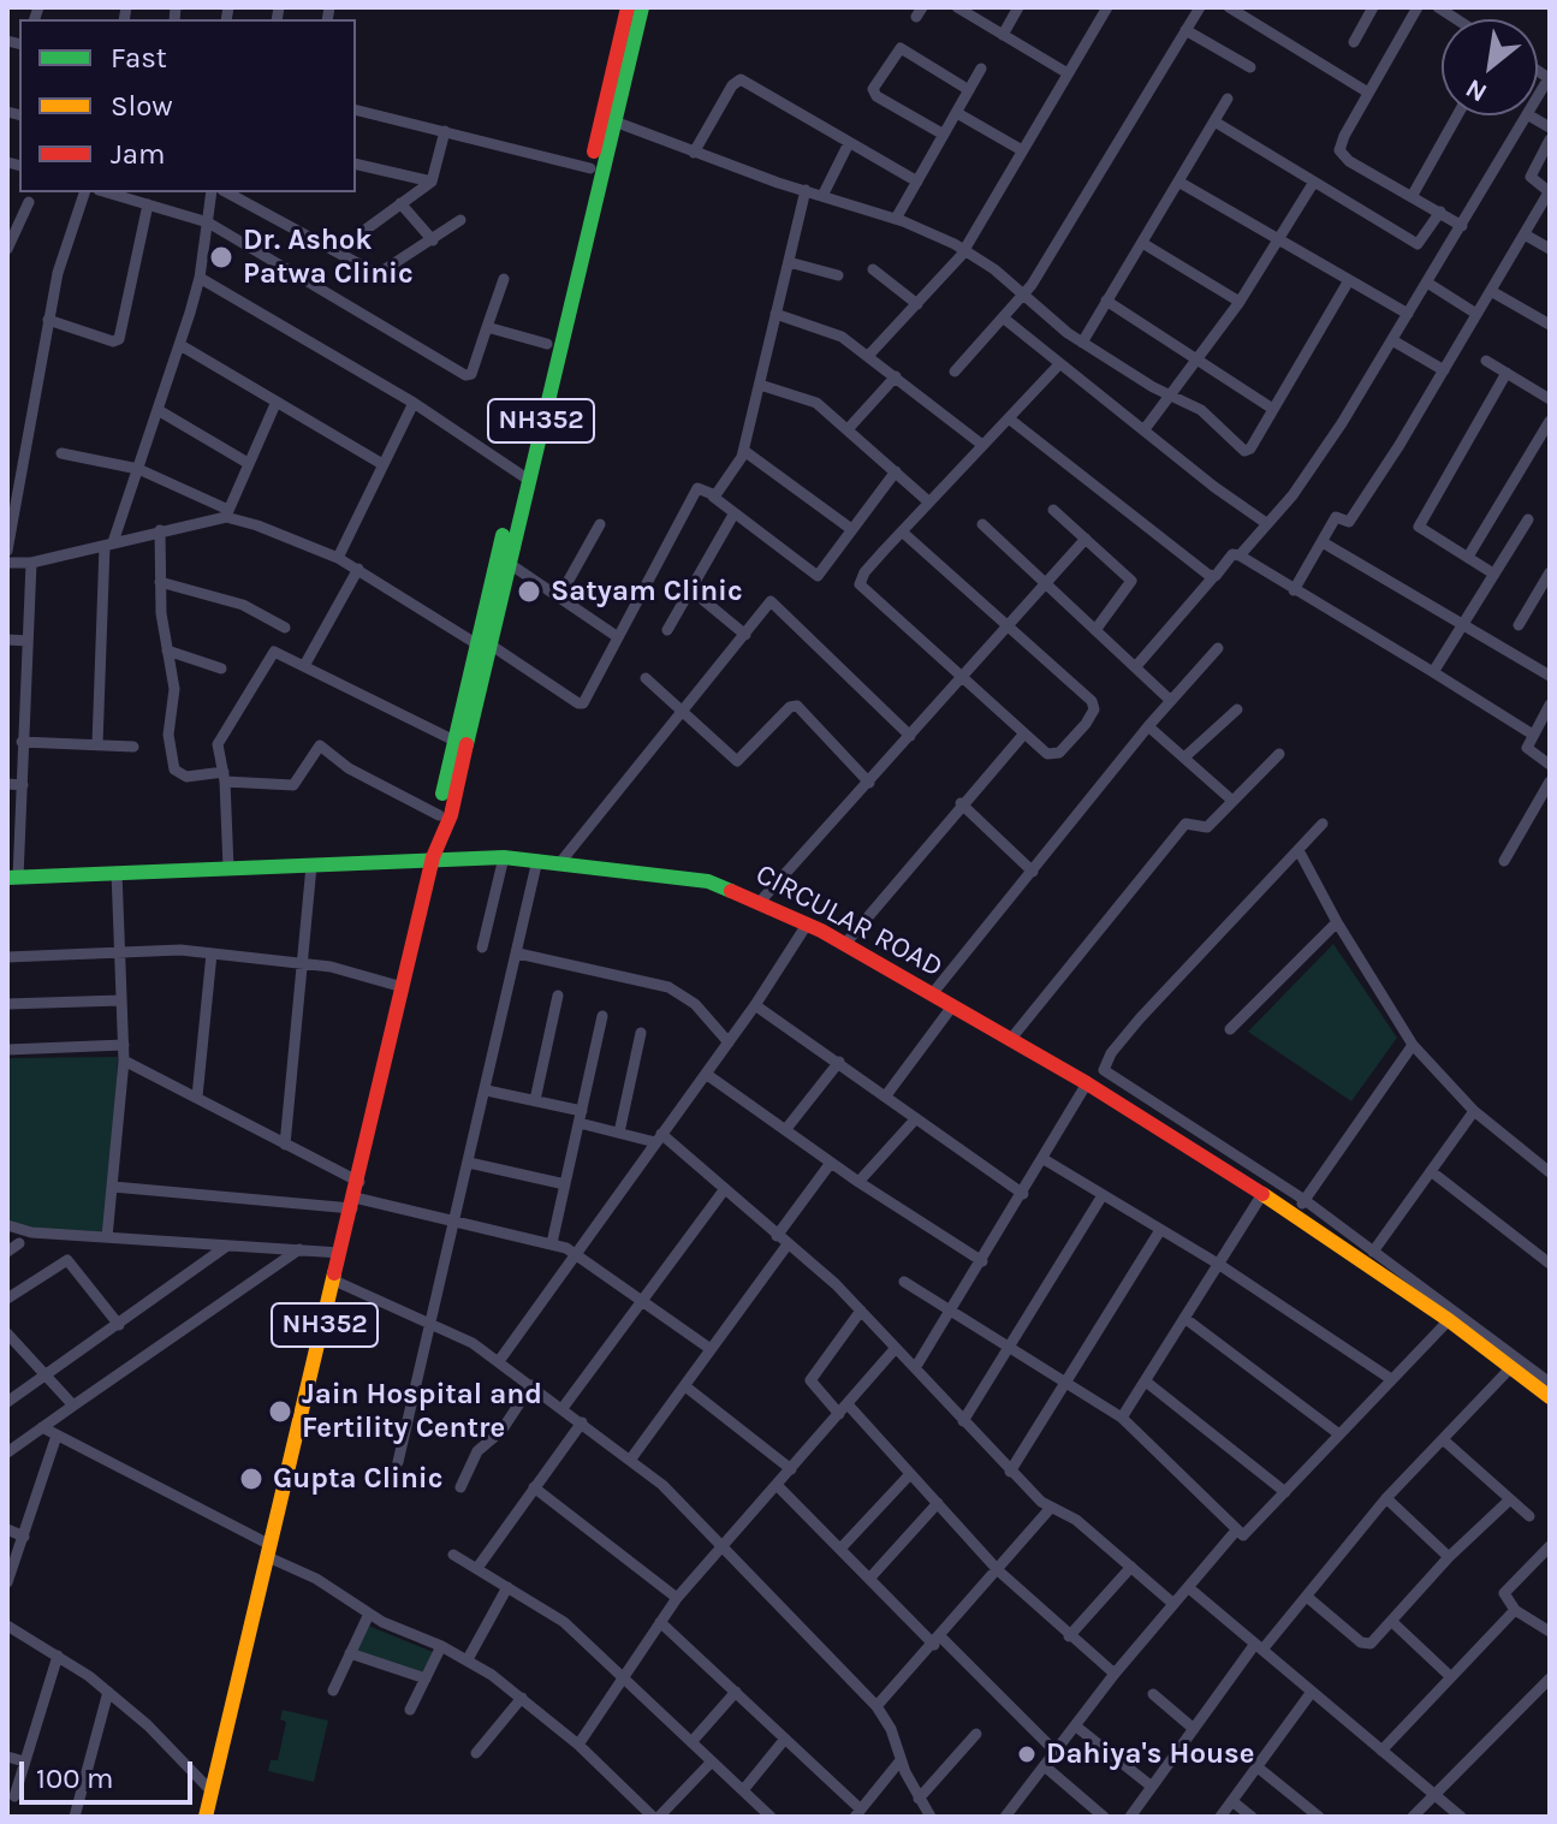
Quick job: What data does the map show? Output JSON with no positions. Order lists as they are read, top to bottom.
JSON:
{
  "streets": {
    "main road": ["NH352", "CIRCULAR ROAD"]
  },
  "crossings": [
    ["NH352", "CIRCULAR ROAD"]
  ],
  "places": [
    "Dr. Ashok Patwa Clinic",
    "Satyam Clinic",
    "Jain Hospital and Fertility Centre",
    "Gupta Clinic",
    "Dahiya's House"
  ],
  "legend": ["Fast", "Slow", "Jam"],
  "scale_bar": "100 m",
  "north": "bottom left"
}
